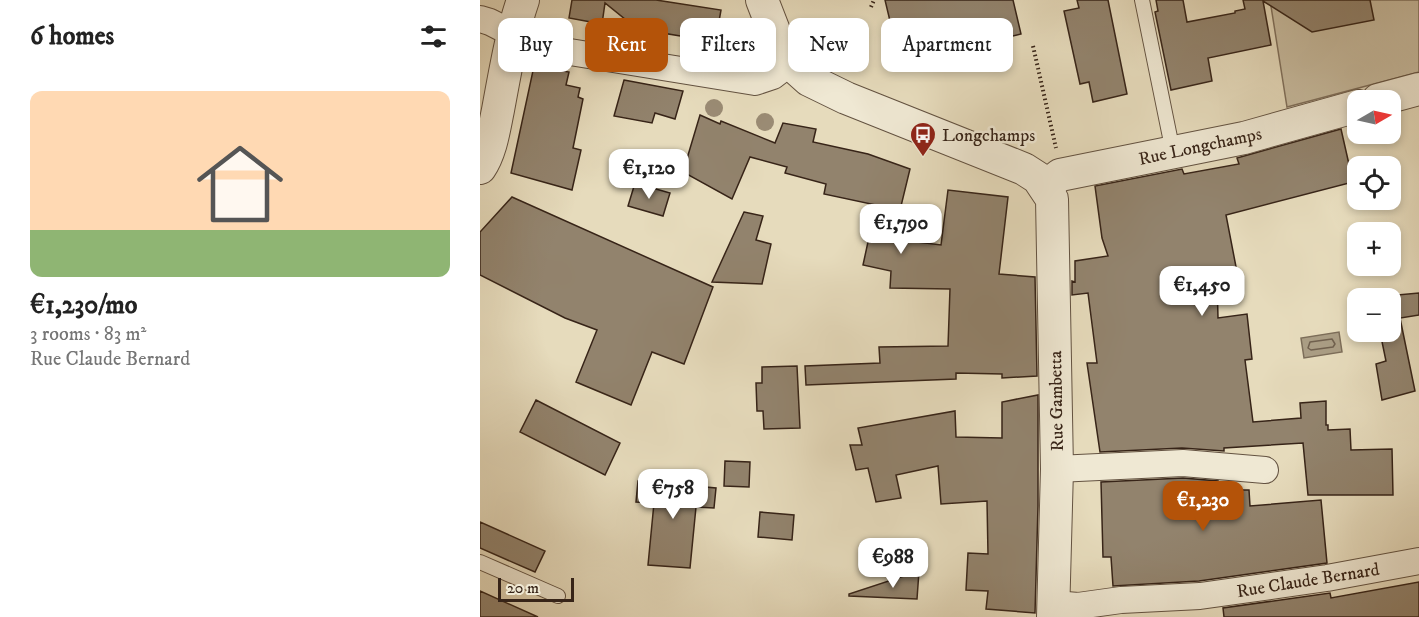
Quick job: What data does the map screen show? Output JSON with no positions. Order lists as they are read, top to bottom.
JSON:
{
  "streets": {
    "street": ["Rue Longchamps", "Rue Gambetta", "Rue Claude Bernard"]
  },
  "crossings": [
    ["Rue Longchamps", "Rue Gambetta"],
    ["Rue Gambetta", "Rue Claude Bernard"]
  ],
  "places": {
    "bus stop": ["Longchamps"]
  },
  "scale_bar": "20 m",
  "north": "right",
  "page": {
    "heading": "6 homes",
    "chip": [
      "Buy",
      "Rent",
      "Filters",
      "New",
      "Apartment"
    ],
    "list": [
      {
        "name": "€1,230/mo",
        "note": "3 rooms · 83 m² · Rue Claude Bernard"
      }
    ],
    "map_buttons": ["+", "−"],
    "price": [
      "€1,120",
      "€1,790",
      "€1,450",
      "€758",
      "€1,230",
      "€988"
    ],
    "scale": "20 m"
  }
}
